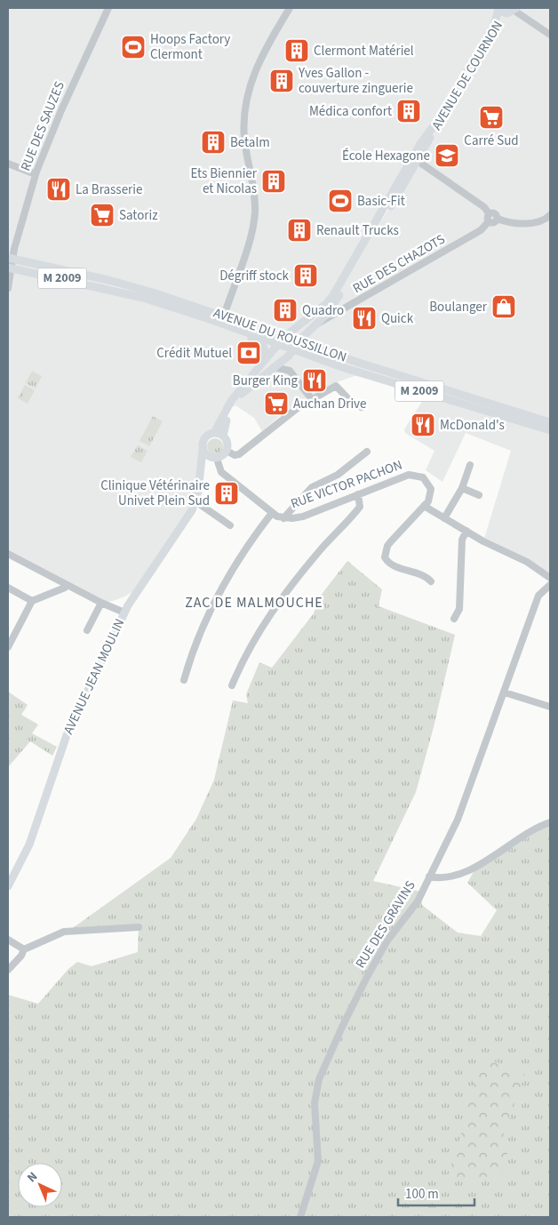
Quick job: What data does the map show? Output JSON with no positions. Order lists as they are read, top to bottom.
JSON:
{
  "streets": {
    "main road": [
      "AVENUE DE COURNON",
      "M 2009",
      "AVENUE DU ROUSSILLON",
      "AVENUE JEAN MOULIN"
    ],
    "street": [
      "RUE DES SAUZES",
      "RUE DES CHAZOTS",
      "RUE VICTOR PACHON",
      "RUE DES GRAVINS"
    ]
  },
  "crossings": [
    ["AVENUE DE COURNON", "RUE DES CHAZOTS"],
    ["AVENUE DE COURNON", "AVENUE DU ROUSSILLON"],
    ["RUE DES SAUZES", "AVENUE DU ROUSSILLON"],
    ["RUE VICTOR PACHON", "AVENUE JEAN MOULIN"]
  ],
  "districts": ["ZAC DE MALMOUCHE"],
  "places": {
    "sports": ["Hoops Factory Clermont", "Basic-Fit"],
    "building": [
      "Clermont Matériel",
      "Yves Gallon - couverture zinguerie",
      "Médica confort",
      "Betalm",
      "Ets Biennier et Nicolas",
      "Renault Trucks",
      "Dégriff stock",
      "Quadro",
      "Clinique Vétérinaire Univet Plein Sud"
    ],
    "supermarket": ["Carré Sud", "Satoriz", "Auchan Drive"],
    "school or university": ["École Hexagone"],
    "restaurant": [
      "La Brasserie",
      "Quick",
      "Burger King",
      "McDonald's"
    ],
    "shop": ["Boulanger"],
    "bank": ["Crédit Mutuel"]
  },
  "scale_bar": "100 m",
  "north": "top left"
}
